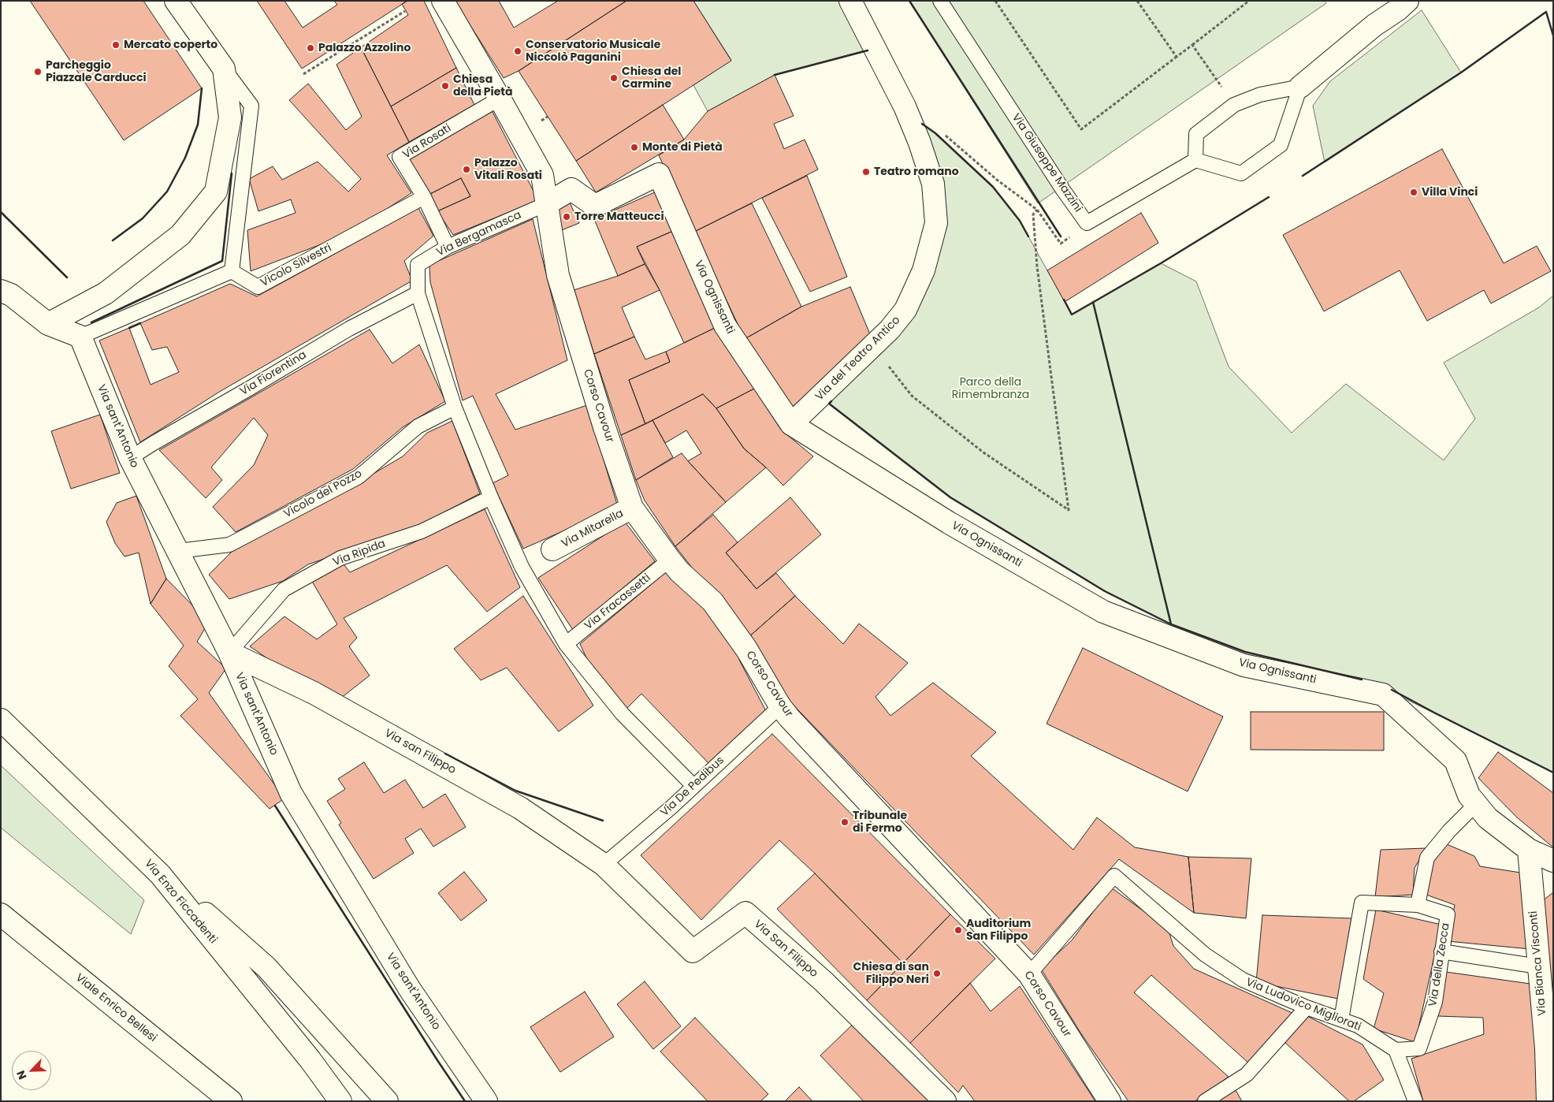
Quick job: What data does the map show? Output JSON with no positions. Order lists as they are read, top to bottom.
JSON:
{
  "streets": {
    "street": [
      "Via Ognissanti",
      "Via del Teatro Antico",
      "Corso Cavour",
      "Via sant'Antonio",
      "Via Mitarella",
      "Via san Filippo",
      "Via Enzo Ficcadenti",
      "Via San Filippo",
      "Via Bianca Visconti",
      "Viale Enrico Bellesi"
    ],
    "lane": [
      "Via Rosati",
      "Via Giuseppe Mazzini",
      "Via Bergamasca",
      "Vicolo Silvestri",
      "Via Fiorentina",
      "Vicolo del Pozzo",
      "Via Ripida",
      "Via Fracassetti",
      "Via De Pedibus",
      "Via della Zecca",
      "Via Ludovico Migliorati"
    ]
  },
  "crossings": [
    ["Via Rosati", "Via Bergamasca"],
    ["Via Rosati", "Vicolo Silvestri"],
    ["Via Rosati", "Corso Cavour"],
    ["Via Bergamasca", "Via Ognissanti"],
    ["Via Bergamasca", "Via Fiorentina"],
    ["Via Bergamasca", "Corso Cavour"],
    ["Via Ognissanti", "Via del Teatro Antico"],
    ["Via Ognissanti", "Corso Cavour"],
    ["Via Ognissanti", "Via Bianca Visconti"],
    ["Via Fiorentina", "Via sant'Antonio"],
    ["Corso Cavour", "Via Mitarella"],
    ["Corso Cavour", "Via Fracassetti"],
    ["Corso Cavour", "Via De Pedibus"],
    ["Corso Cavour", "Via Ludovico Migliorati"],
    ["Via sant'Antonio", "Vicolo del Pozzo"],
    ["Via sant'Antonio", "Via Ripida"],
    ["Via sant'Antonio", "Via san Filippo"],
    ["Via Ripida", "Via san Filippo"],
    ["Via san Filippo", "Via De Pedibus"],
    ["Via san Filippo", "Via San Filippo"],
    ["Via De Pedibus", "Via San Filippo"],
    ["Via della Zecca", "Via Ludovico Migliorati"]
  ],
  "parks": ["Parco della Rimembranza"],
  "places": [
    "Mercato coperto",
    "Palazzo Azzolino",
    "Conservatorio Musicale Niccolò Paganini",
    "Parcheggio Piazzale Carducci",
    "Chiesa del Carmine",
    "Chiesa della Pietà",
    "Monte di Pietà",
    "Palazzo Vitali Rosati",
    "Teatro romano",
    "Villa Vinci",
    "Torre Matteucci",
    "Tribunale di Fermo",
    "Auditorium San Filippo",
    "Chiesa di san Filippo Neri"
  ],
  "north": "bottom left"
}
